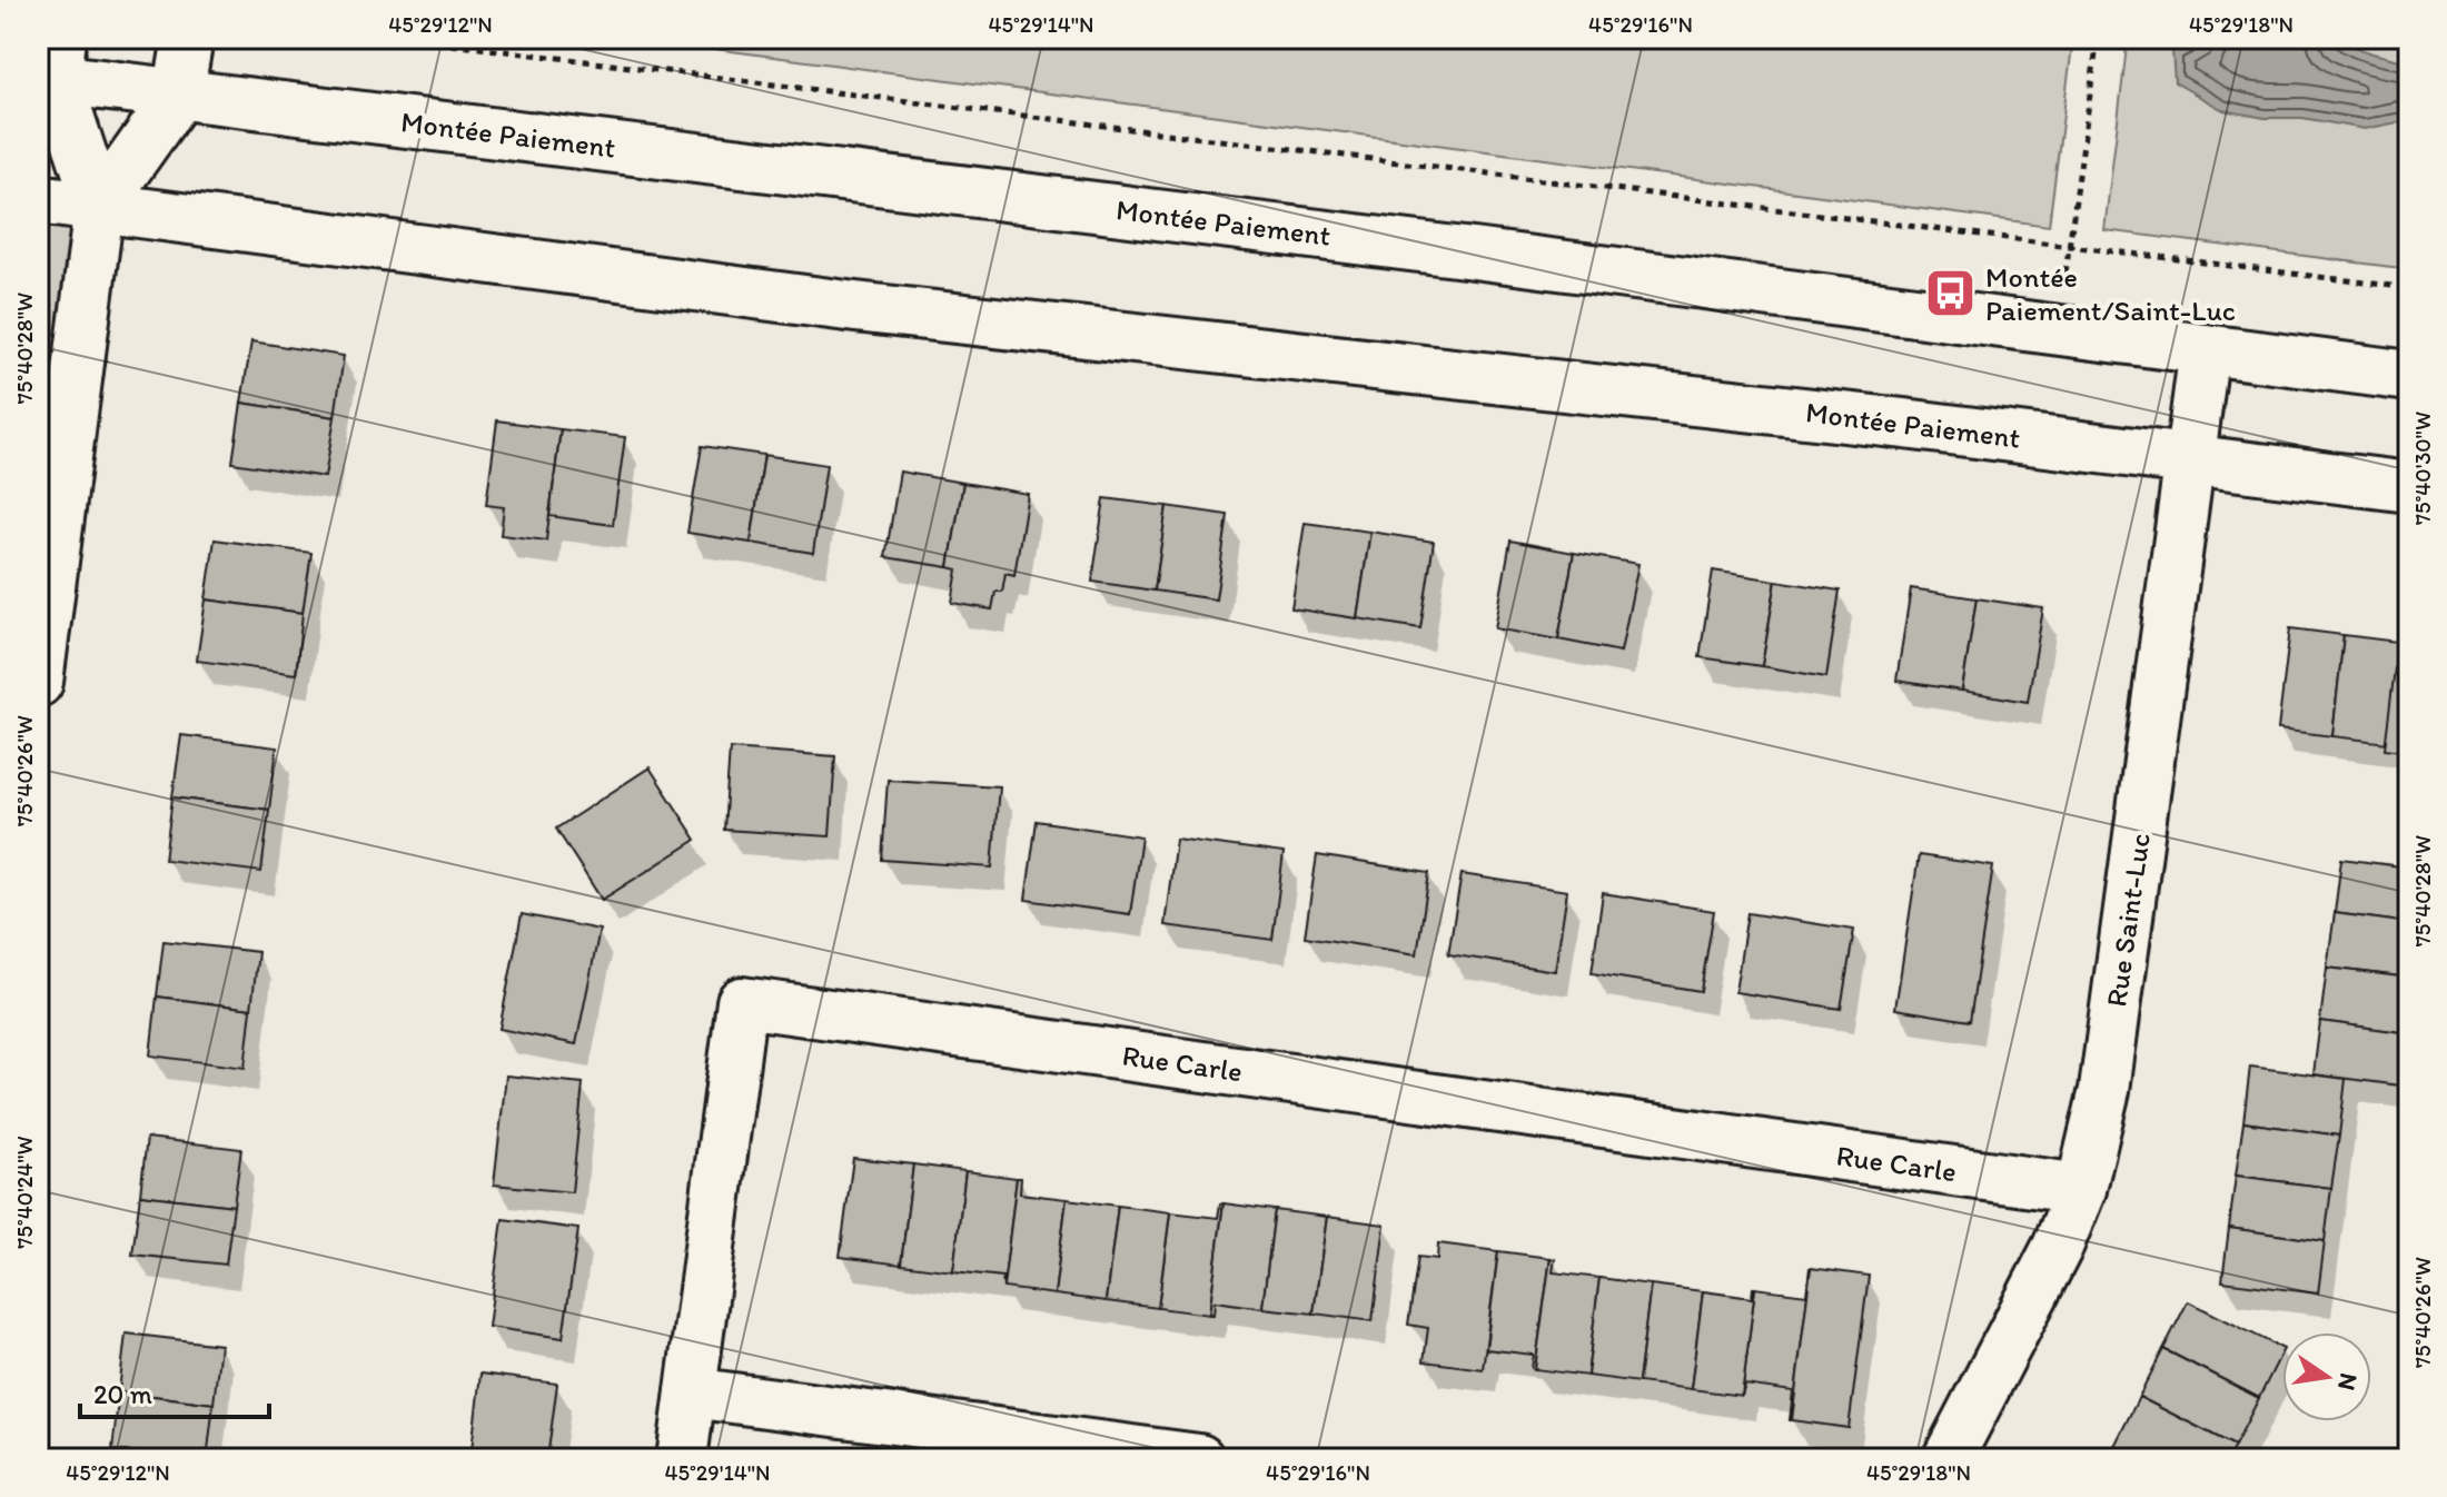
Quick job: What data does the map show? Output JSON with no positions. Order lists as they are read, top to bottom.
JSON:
{
  "streets": {
    "main road": ["Montée Paiement", "Rue Saint-Luc", "Rue Carle"]
  },
  "crossings": [
    ["Montée Paiement", "Rue Saint-Luc"],
    ["Rue Saint-Luc", "Rue Carle"]
  ],
  "places": {
    "bus stop": ["Montée Paiement/Saint-Luc"]
  },
  "scale_bar": "20 m",
  "north": "right",
  "coordinates": [
    "45°29'12\"N",
    "45°29'14\"N",
    "45°29'16\"N",
    "45°29'18\"N",
    "75°40'28\"W",
    "75°40'30\"W",
    "75°40'26\"W",
    "75°40'24\"W"
  ]
}
